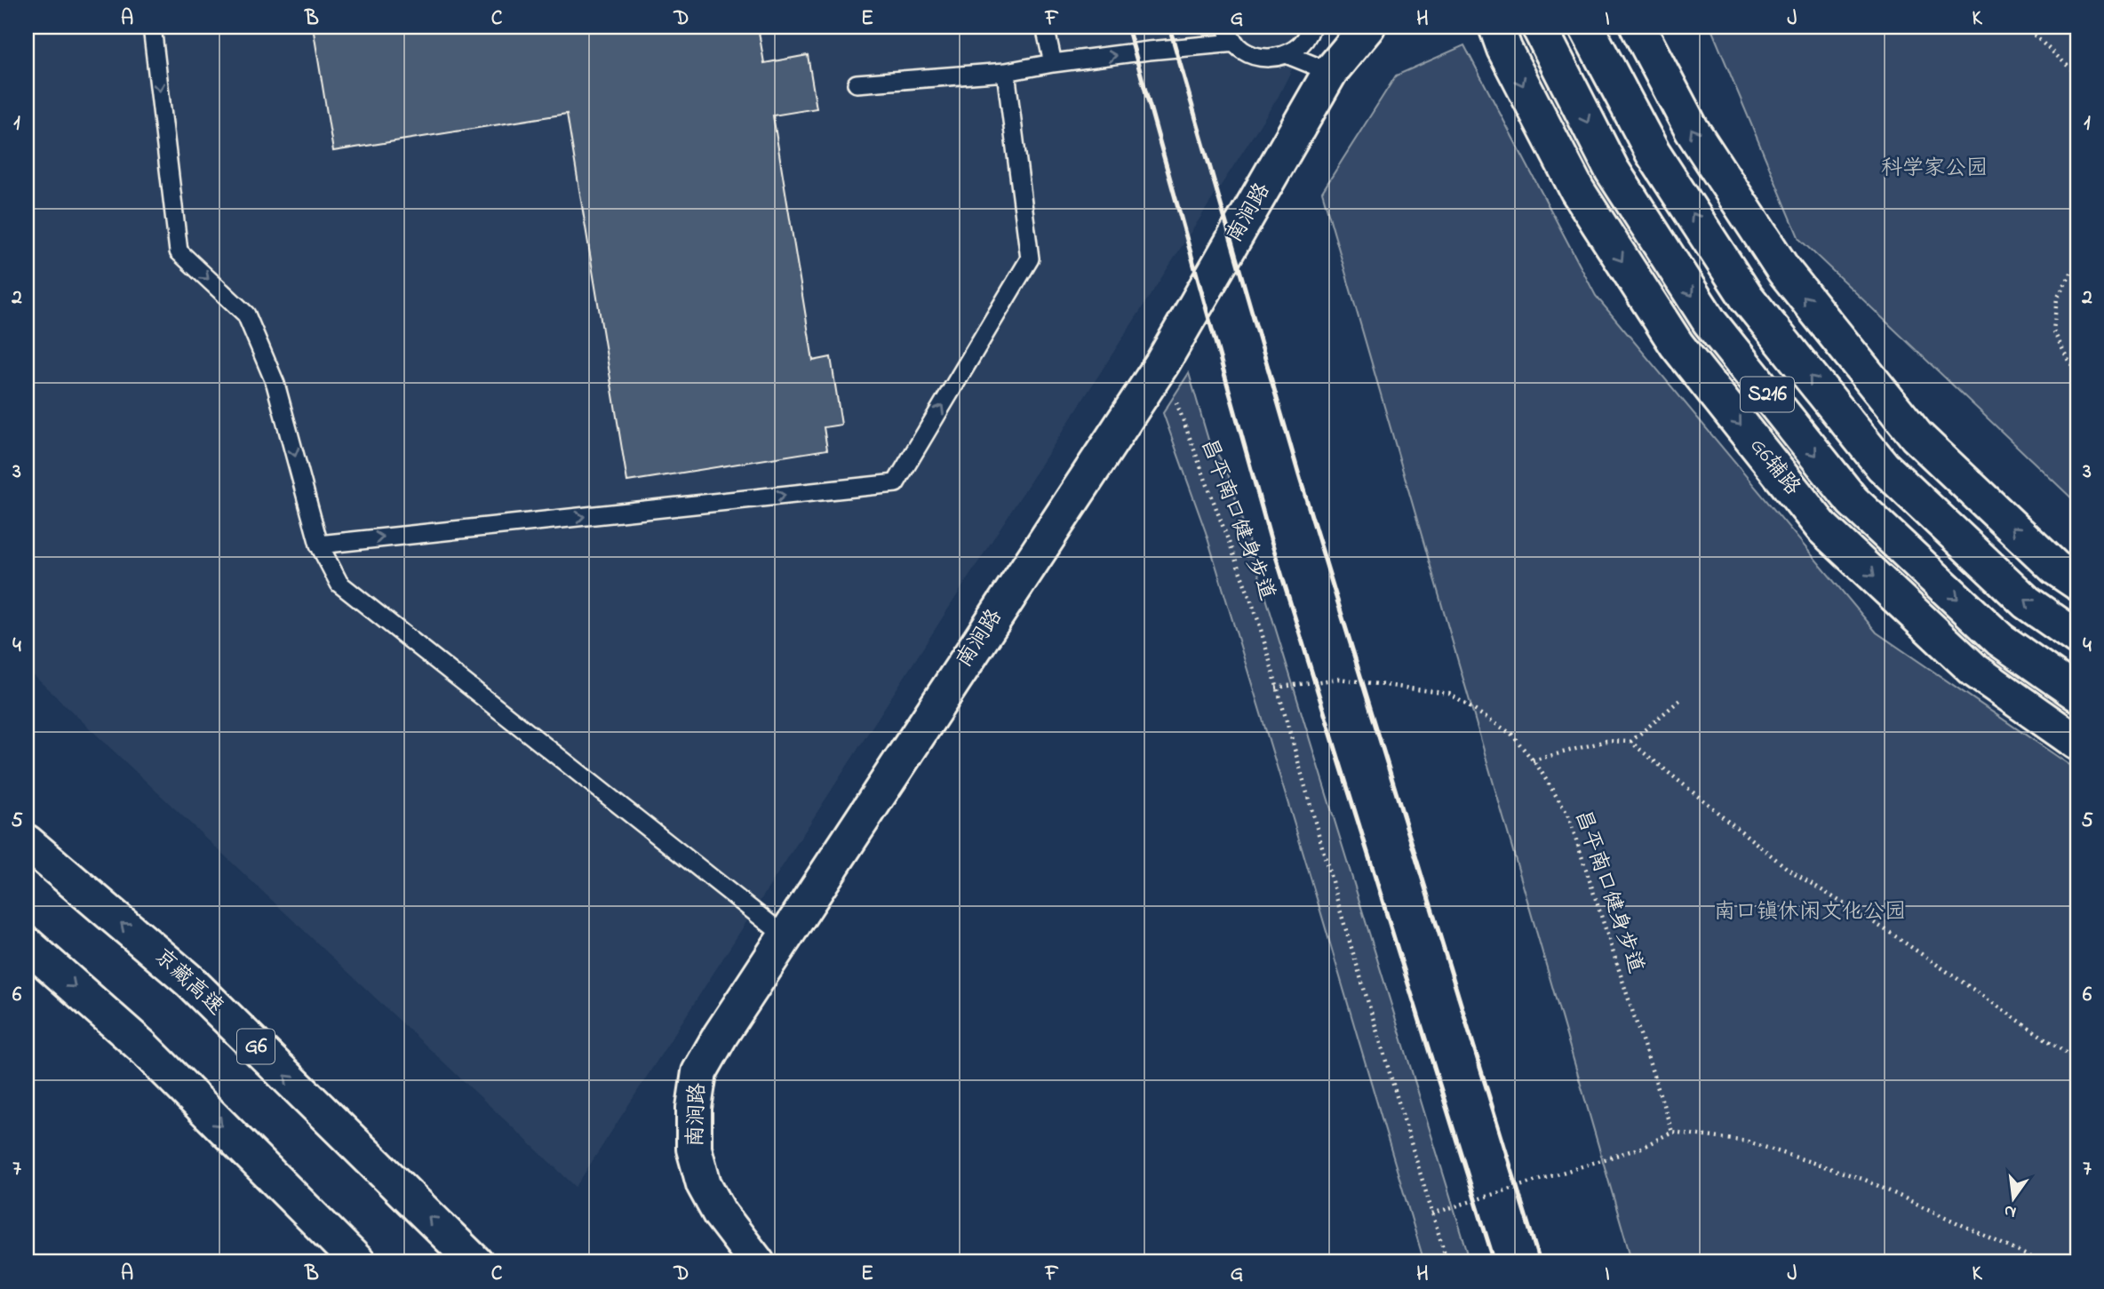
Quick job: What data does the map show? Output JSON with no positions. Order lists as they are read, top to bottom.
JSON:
{
  "streets": {
    "main road": [
      "南涧路",
      "S216",
      "G6辅路",
      "京藏高速",
      "G6"
    ],
    "path": ["昌平南口健身步道"]
  },
  "crossings": [
    ["南涧路", "昌平南口健身步道"]
  ],
  "parks": ["科学家公园", "南口镇休闲文化公园"],
  "north": "bottom",
  "grid": {
    "columns": [
      "A",
      "B",
      "C",
      "D",
      "E",
      "F",
      "G",
      "H",
      "I",
      "J",
      "K"
    ],
    "rows": [
      "1",
      "2",
      "3",
      "4",
      "5",
      "6",
      "7"
    ]
  }
}
